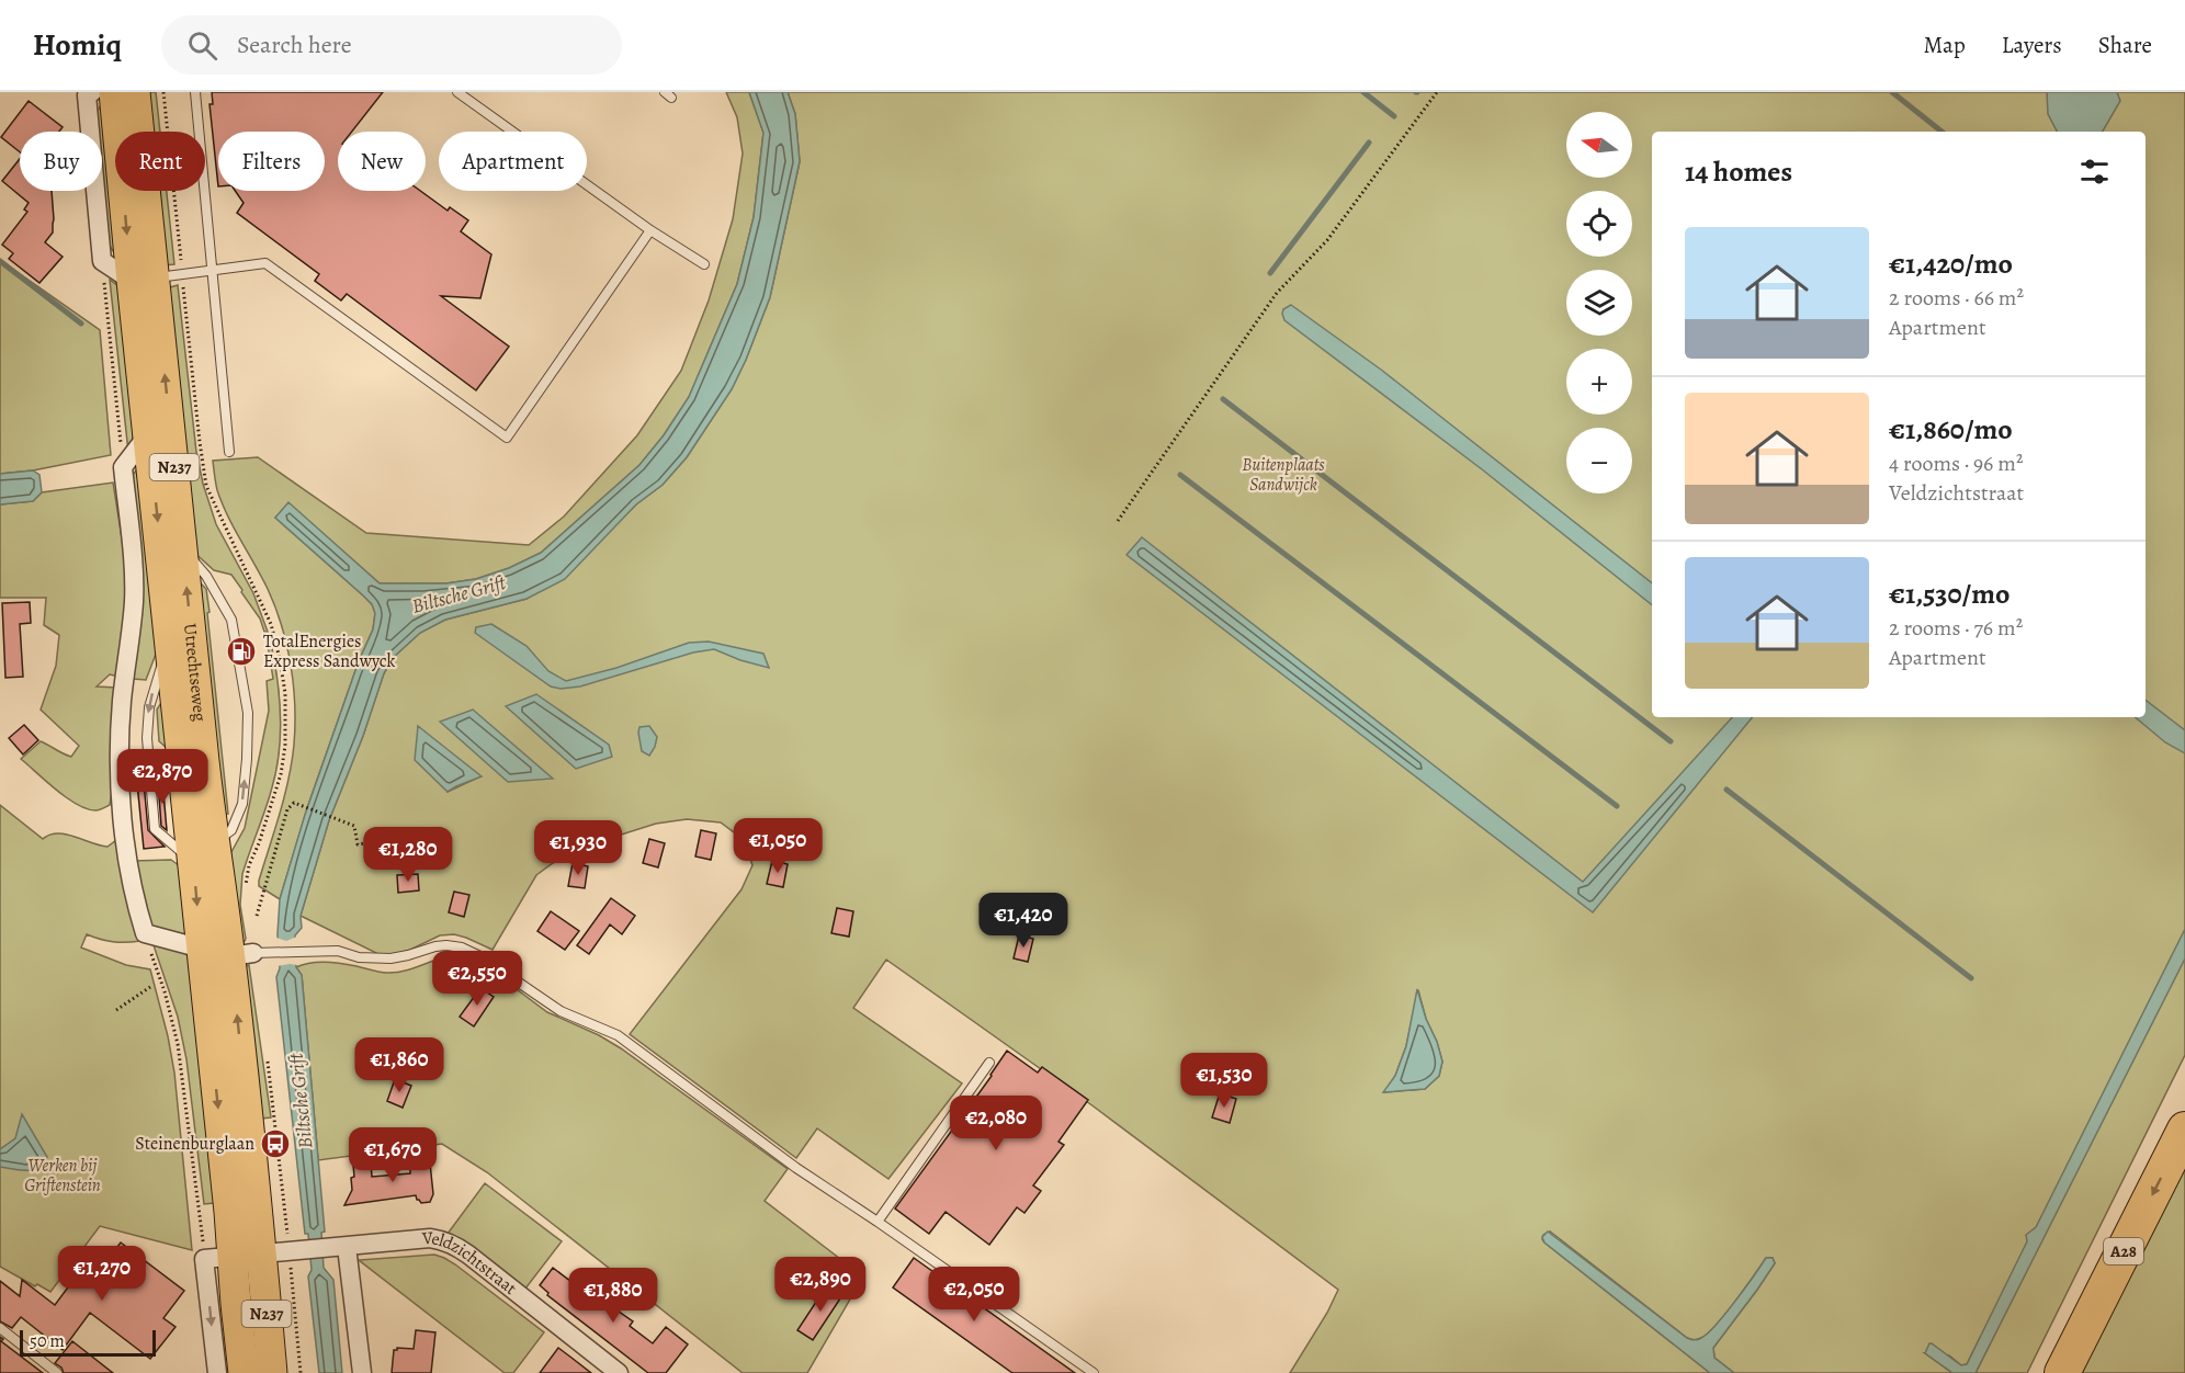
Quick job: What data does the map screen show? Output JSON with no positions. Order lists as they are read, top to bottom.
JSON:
{
  "streets": {
    "highway": ["A28"],
    "main road": ["N237", "Utrechtseweg"],
    "street": ["Veldzichtstraat"]
  },
  "crossings": [
    ["Utrechtseweg", "Veldzichtstraat"]
  ],
  "water": ["Biltsche Grift"],
  "parks": ["Buitenplaats Sandwijck", "Werken bij Griftenstein"],
  "places": {
    "fuel station": ["TotalEnergies Express Sandwyck"],
    "bus stop": ["Steinenburglaan"]
  },
  "scale_bar": "50 m",
  "north": "left",
  "page": {
    "header": "Homiq",
    "search": "Search here",
    "nav": ["Map", "Layers", "Share"],
    "map_buttons": ["+", "−"],
    "chip": [
      "Buy",
      "Rent",
      "Filters",
      "New",
      "Apartment"
    ],
    "heading": "14 homes",
    "list": [
      {
        "name": "€1,420/mo",
        "note": "2 rooms · 66 m² · Apartment"
      },
      {
        "name": "€1,860/mo",
        "note": "4 rooms · 96 m² · Veldzichtstraat"
      },
      {
        "name": "€1,530/mo",
        "note": "2 rooms · 76 m² · Apartment"
      }
    ],
    "price": [
      "€2,870",
      "€1,050",
      "€1,930",
      "€1,280",
      "€1,420",
      "€2,550",
      "€1,860",
      "€1,530",
      "€2,080",
      "€1,670",
      "€1,270",
      "€2,890",
      "€2,050",
      "€1,880"
    ],
    "scale": "50 m"
  }
}
